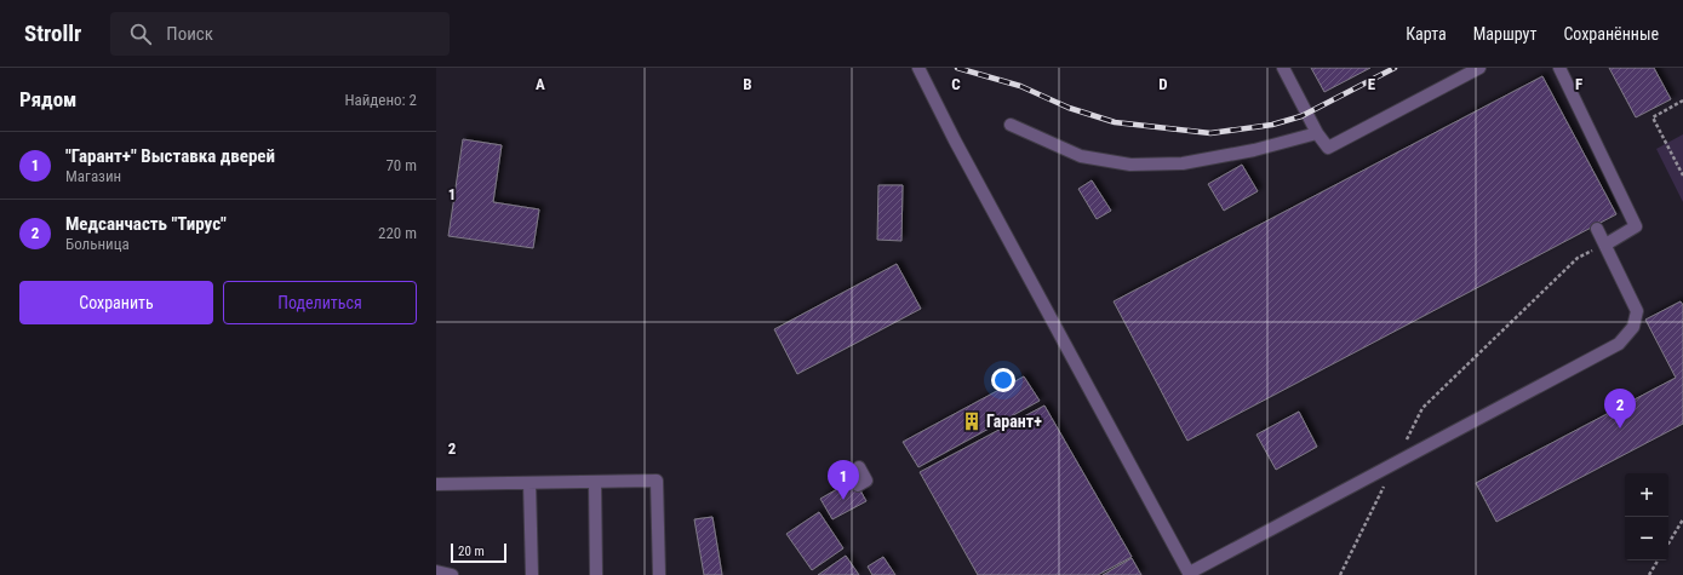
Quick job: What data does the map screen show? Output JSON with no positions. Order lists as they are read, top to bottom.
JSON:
{
  "places": {
    "building": ["Гарант+"]
  },
  "scale_bar": "20 m",
  "page": {
    "header": "Strollr",
    "search": "Поиск",
    "nav": ["Карта", "Маршрут", "Сохранённые"],
    "heading": ["Рядом", "Найдено: 2"],
    "list": [
      {
        "mark": "1",
        "name": "\"Гарант+\" Выставка дверей",
        "note": "Магазин",
        "value": "70 m"
      },
      {
        "mark": "2",
        "name": "Медсанчасть \"Тирус\"",
        "note": "Больница",
        "value": "220 m"
      }
    ],
    "buttons": ["Сохранить", "Поделиться"],
    "pins": ["2", "1"],
    "map_buttons": ["+", "−"],
    "scale": "20 m"
  },
  "grid": {
    "columns": [
      "A",
      "B",
      "C",
      "D",
      "E",
      "F"
    ],
    "rows": ["1", "2"]
  }
}
